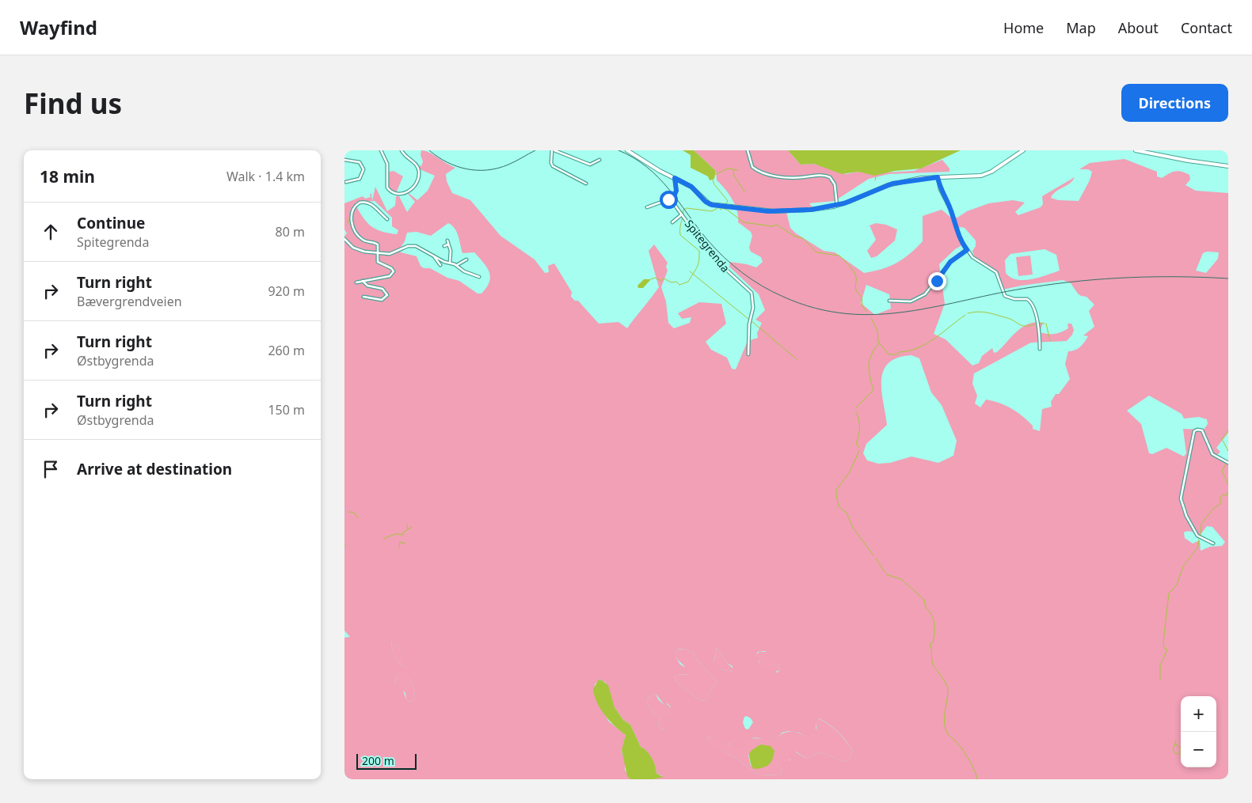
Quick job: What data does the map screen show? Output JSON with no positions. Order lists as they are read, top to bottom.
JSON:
{
  "streets": {
    "street": ["Spitegrenda"]
  },
  "scale_bar": "200 m",
  "page": {
    "header": "Wayfind",
    "nav": [
      "Home",
      "Map",
      "About",
      "Contact"
    ],
    "buttons": "Directions",
    "title": "Find us",
    "heading": ["18 min", "Walk · 1.4 km"],
    "list": [
      ["Continue", "Spitegrenda", "80 m"],
      ["Turn right", "Bævergrendveien", "920 m"],
      ["Turn right", "Østbygrenda", "260 m"],
      ["Turn right", "Østbygrenda", "150 m"],
      "Arrive at destination"
    ],
    "map_buttons": ["+", "−"],
    "scale": "200 m"
  }
}
